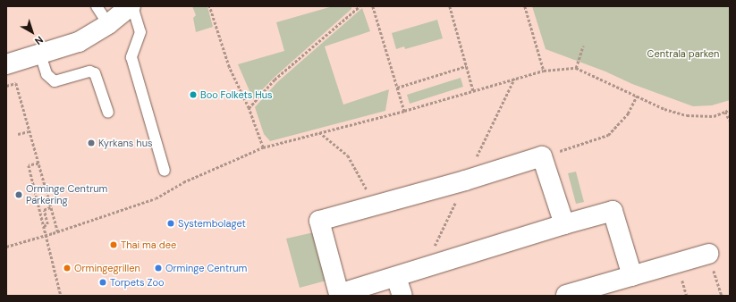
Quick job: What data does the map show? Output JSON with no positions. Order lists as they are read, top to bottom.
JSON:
{
  "parks": ["Centrala parken"],
  "places": [
    "Boo Folkets Hus",
    "Kyrkans hus",
    "Orminge Centrum Parkering",
    "Systembolaget",
    "Thai ma dee",
    "Ormingegrillen",
    "Orminge Centrum",
    "Torpets Zoo"
  ],
  "north": "bottom right"
}
